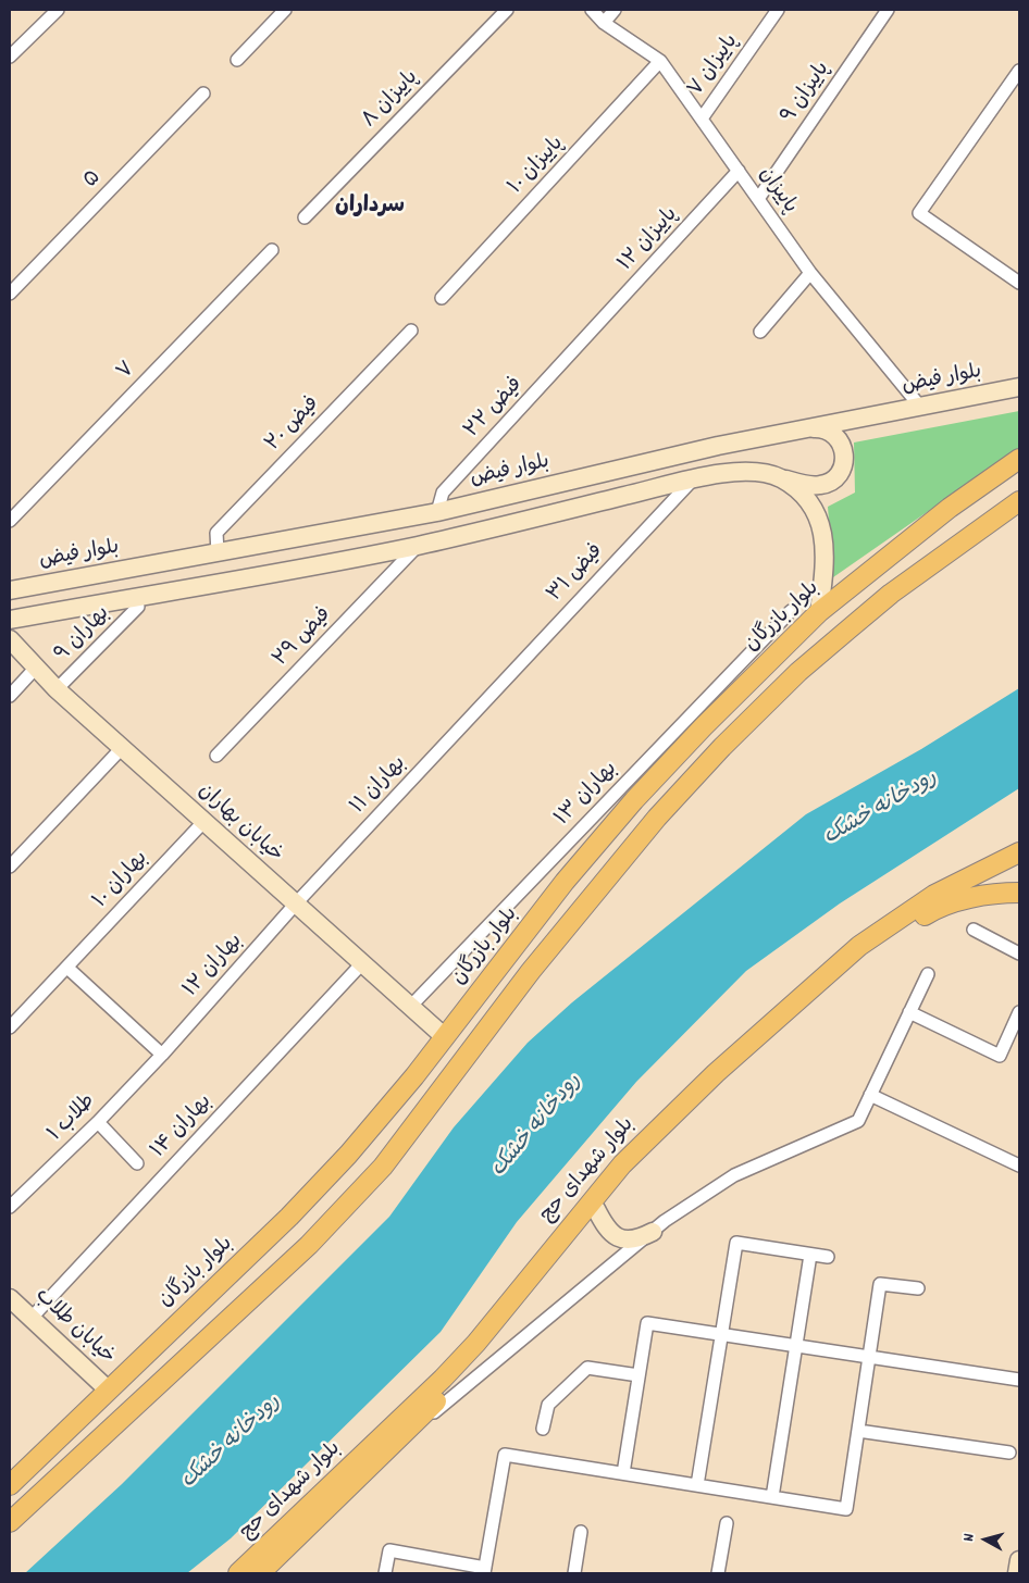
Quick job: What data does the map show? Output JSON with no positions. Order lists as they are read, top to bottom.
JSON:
{
  "streets": {
    "main road": ["بلوار بازرگان", "بلوار شهدای حج"],
    "street": [
      "پاییزان ۷",
      "پاییزان ۹",
      "پاییزان ۸",
      "پاییزان ۱۰",
      "۵",
      "پاییزان",
      "پاییزان ۱۲",
      "۷",
      "بلوار فیض",
      "فیض ۲۲",
      "فیض ۲۰",
      "فیض ۳۱",
      "بهاران ۹",
      "فیض ۲۹",
      "بهاران ۱۱",
      "بهاران ۱۳",
      "خیابان بهاران",
      "بهاران ۱۰",
      "بهاران ۱۲",
      "طلاب ۱",
      "بهاران ۱۴",
      "خیابان طلاب"
    ]
  },
  "crossings": [
    ["پاییزان ۷", "پاییزان"],
    ["پاییزان ۹", "پاییزان"],
    ["پاییزان ۱۰", "پاییزان"],
    ["پاییزان", "پاییزان ۱۲"],
    ["پاییزان", "بلوار فیض"],
    ["پاییزان ۱۲", "فیض ۲۲"],
    ["بلوار فیض", "فیض ۲۲"],
    ["بلوار فیض", "فیض ۲۰"],
    ["فیض ۳۱", "بهاران ۱۱"],
    ["بلوار بازرگان", "خیابان بهاران"],
    ["بلوار بازرگان", "خیابان طلاب"],
    ["بهاران ۹", "خیابان بهاران"],
    ["بهاران ۱۱", "خیابان بهاران"],
    ["بهاران ۱۱", "بهاران ۱۲"],
    ["بهاران ۱۳", "خیابان بهاران"],
    ["خیابان بهاران", "بهاران ۱۰"],
    ["خیابان بهاران", "بهاران ۱۲"],
    ["خیابان بهاران", "بهاران ۱۴"],
    ["بهاران ۱۲", "طلاب ۱"],
    ["بهاران ۱۴", "خیابان طلاب"]
  ],
  "districts": ["سرداران"],
  "water": ["رودخانه خشک"],
  "north": "left"
}
